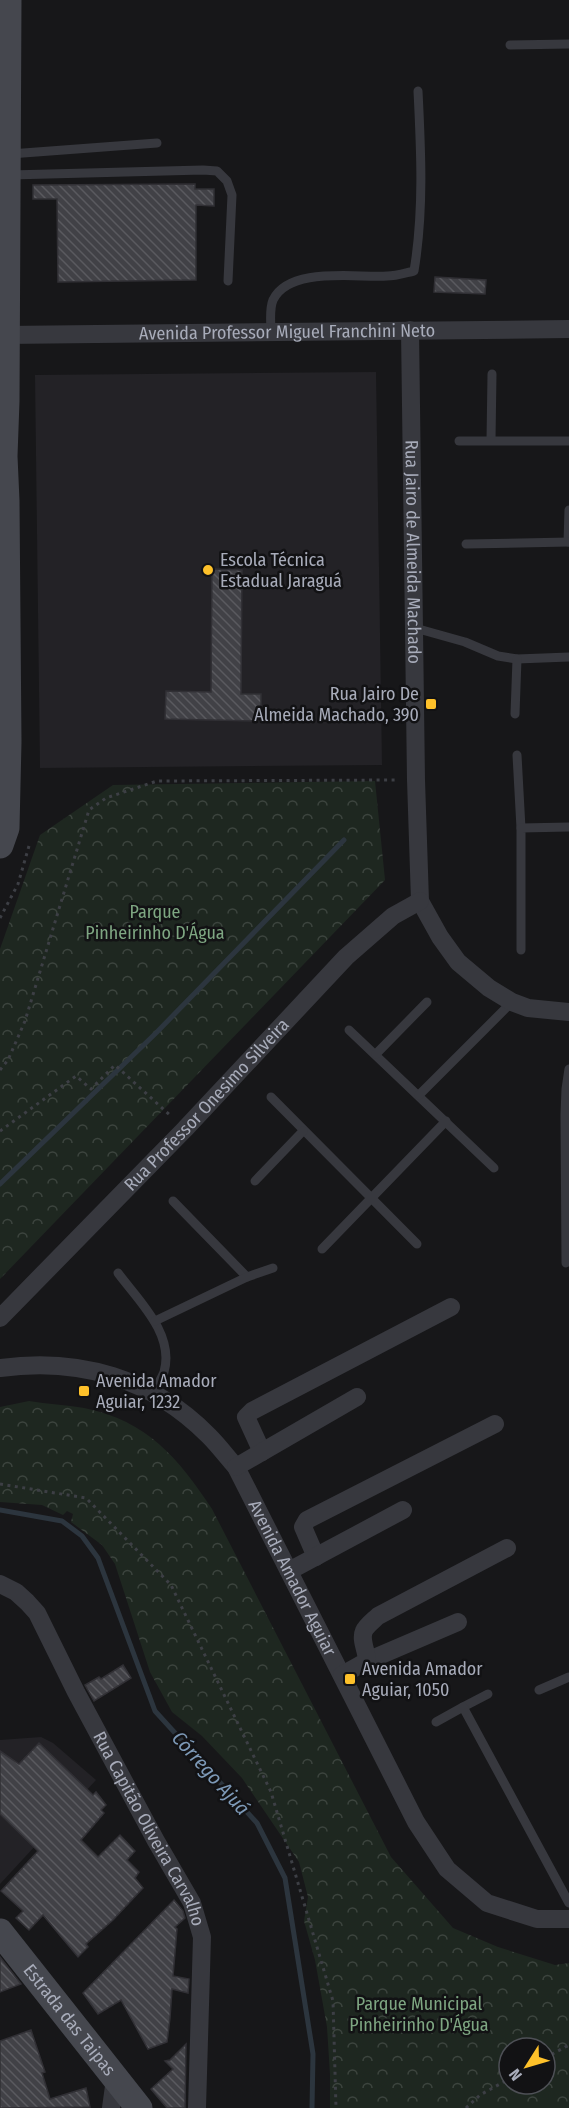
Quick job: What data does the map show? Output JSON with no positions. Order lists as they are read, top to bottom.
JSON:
{
  "streets": {
    "street": [
      "Avenida Professor Miguel Franchini Neto",
      "Rua Jairo de Almeida Machado",
      "Rua Professor Onesimo Silveira",
      "Avenida Amador Aguiar",
      "Rua Capitão Oliveira Carvalho",
      "Estrada das Taipas"
    ]
  },
  "crossings": [
    ["Avenida Professor Miguel Franchini Neto", "Rua Jairo de Almeida Machado"],
    ["Rua Jairo de Almeida Machado", "Rua Professor Onesimo Silveira"]
  ],
  "water": ["Córrego Ajuá"],
  "parks": ["Parque Pinheirinho D'Água", "Parque Municipal Pinheirinho D'Água"],
  "places": {
    "other": ["Escola Técnica Estadual Jaraguá"],
    "transit": ["Rua Jairo De Almeida Machado, 390", "Avenida Amador Aguiar, 1232", "Avenida Amador Aguiar, 1050"]
  },
  "north": "bottom left"
}
